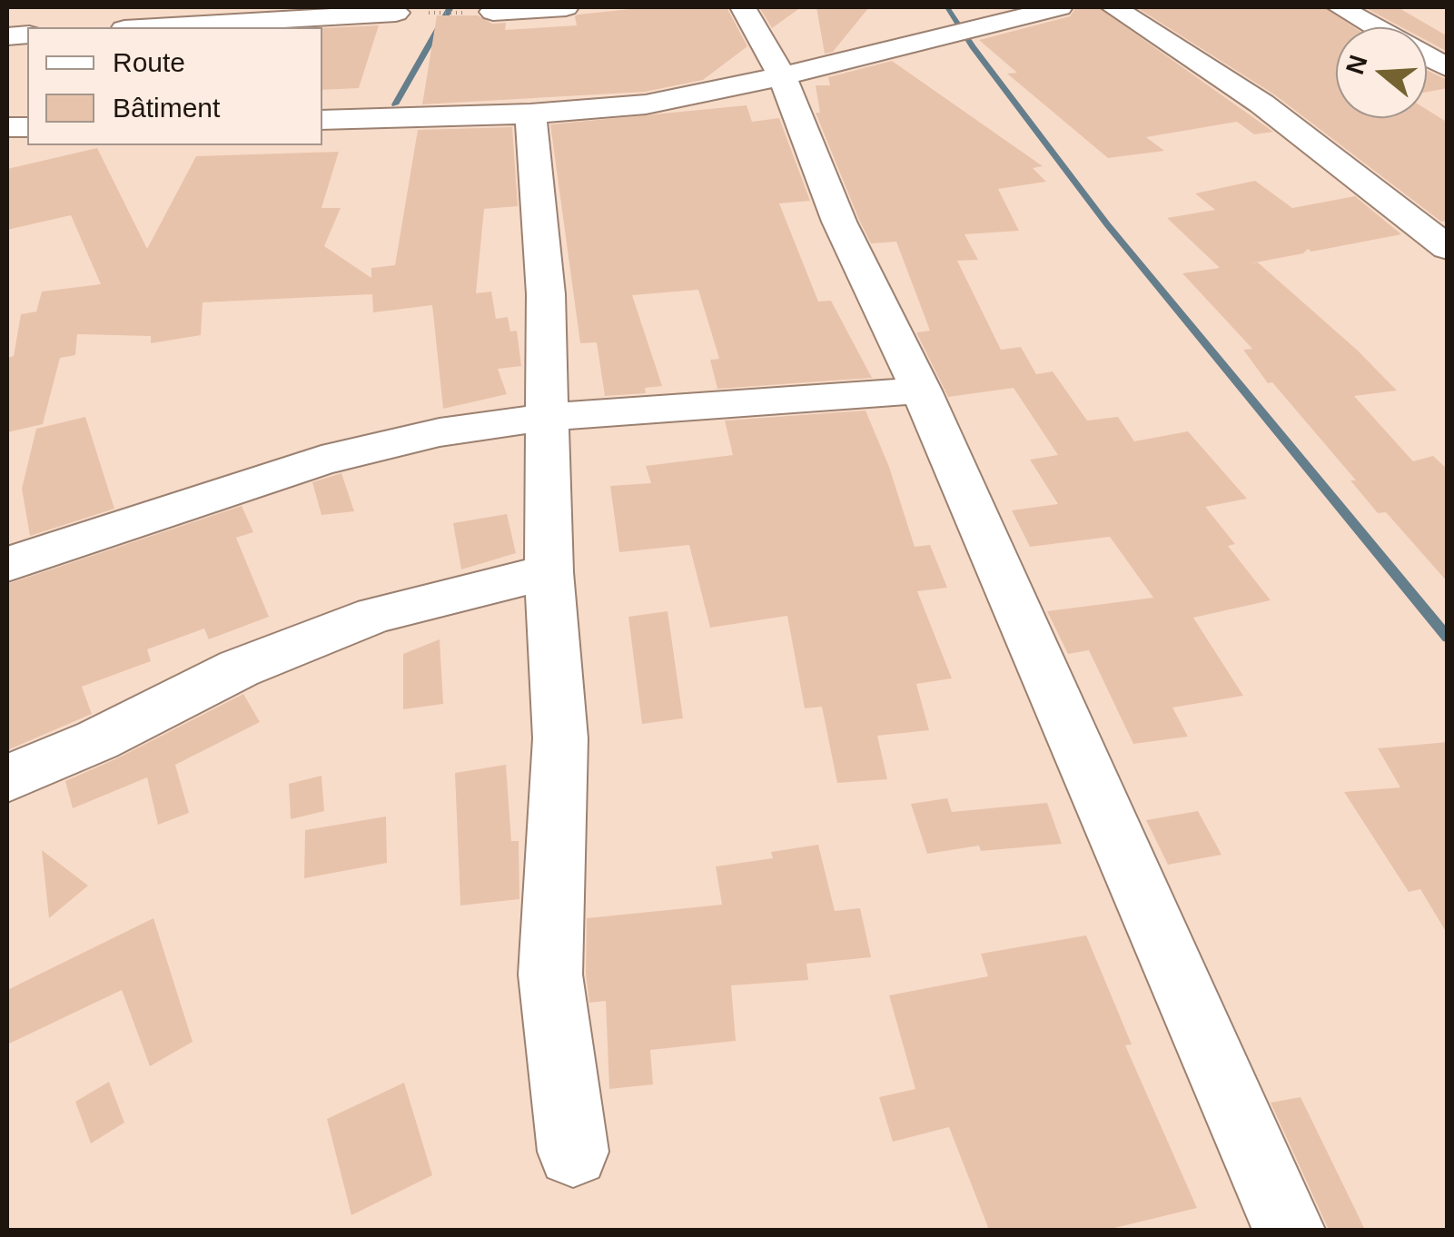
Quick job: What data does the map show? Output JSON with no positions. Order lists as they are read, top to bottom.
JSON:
{
  "legend": ["Route", "Bâtiment"],
  "north": "left"
}
